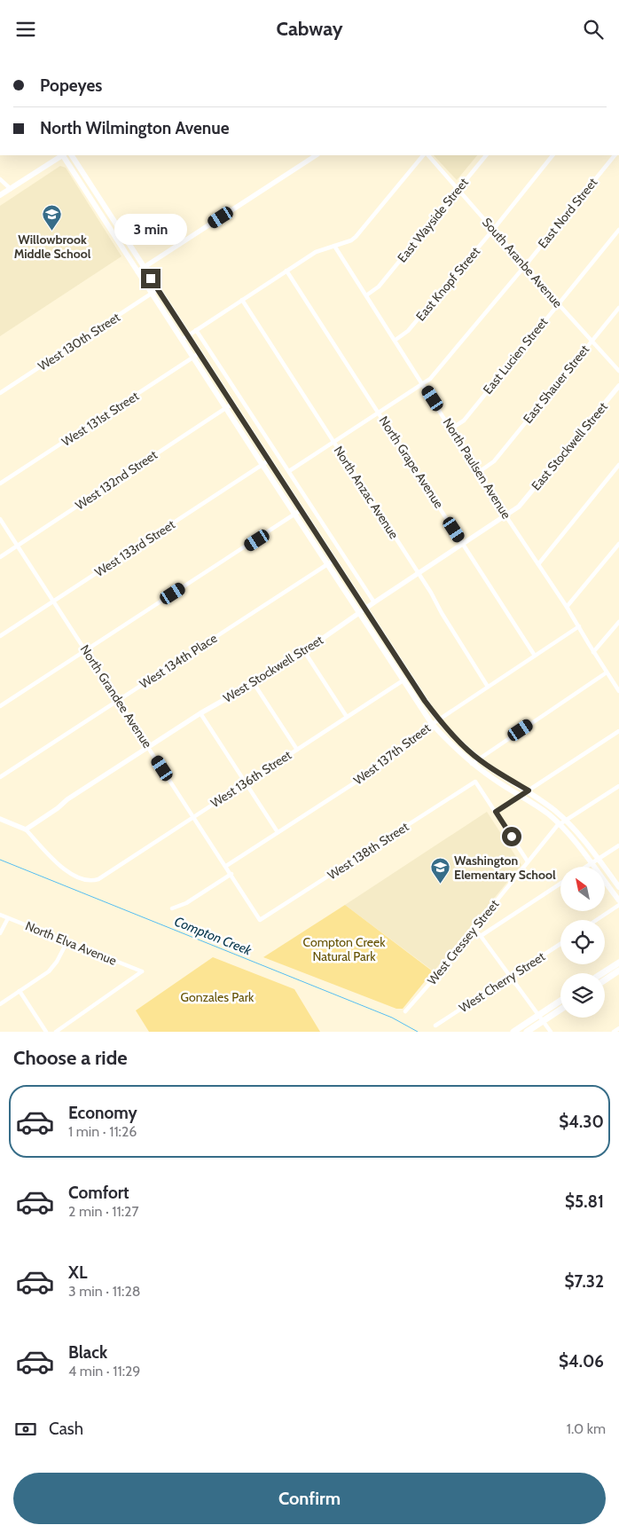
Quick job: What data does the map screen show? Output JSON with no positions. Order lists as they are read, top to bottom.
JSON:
{
  "streets": {
    "street": [
      "East Nord Street",
      "East Wayside Street",
      "South Aranbe Avenue",
      "East Knopf Street",
      "West 130th Street",
      "East Lucien Street",
      "East Shauer Street",
      "West 131st Street",
      "East Stockwell Street",
      "North Grape Avenue",
      "North Paulsen Avenue",
      "West 132nd Street",
      "North Anzac Avenue",
      "West 133rd Street",
      "West 134th Place",
      "West Stockwell Street",
      "North Grandee Avenue",
      "West 137th Street",
      "West 136th Street",
      "West 138th Street",
      "West Cressey Street",
      "North Elva Avenue",
      "West Cherry Street"
    ]
  },
  "crossings": [
    ["East Nord Street", "South Aranbe Avenue"],
    ["East Nord Street", "North Grape Avenue"],
    ["East Nord Street", "North Paulsen Avenue"],
    ["East Nord Street", "North Anzac Avenue"],
    ["East Wayside Street", "South Aranbe Avenue"],
    ["East Wayside Street", "North Paulsen Avenue"],
    ["South Aranbe Avenue", "East Knopf Street"],
    ["South Aranbe Avenue", "East Lucien Street"],
    ["South Aranbe Avenue", "East Shauer Street"],
    ["East Knopf Street", "North Paulsen Avenue"],
    ["East Lucien Street", "North Paulsen Avenue"],
    ["East Shauer Street", "North Paulsen Avenue"],
    ["East Stockwell Street", "West Stockwell Street"],
    ["North Grape Avenue", "West Stockwell Street"],
    ["North Grape Avenue", "West 137th Street"],
    ["North Paulsen Avenue", "West Stockwell Street"],
    ["North Paulsen Avenue", "West 137th Street"],
    ["West 132nd Street", "North Grandee Avenue"],
    ["North Anzac Avenue", "West Stockwell Street"],
    ["North Anzac Avenue", "West 137th Street"],
    ["West 133rd Street", "North Grandee Avenue"],
    ["West 134th Place", "North Grandee Avenue"],
    ["West Stockwell Street", "North Grandee Avenue"],
    ["West Stockwell Street", "West 136th Street"],
    ["North Grandee Avenue", "West 137th Street"],
    ["North Grandee Avenue", "West 136th Street"],
    ["North Grandee Avenue", "West 138th Street"]
  ],
  "water": ["Compton Creek"],
  "parks": ["Compton Creek Natural Park", "Gonzales Park"],
  "places": {
    "school or university": ["Willowbrook Middle School", "Washington Elementary School"]
  },
  "north": "top left",
  "page": {
    "header": "Cabway",
    "banner": ["Popeyes", "North Wilmington Avenue"],
    "bubble": "3 min",
    "heading": "Choose a ride",
    "list": [
      {
        "name": "Economy",
        "note": "1 min · 11:26",
        "value": "$4.30"
      },
      {
        "name": "Comfort",
        "note": "2 min · 11:27",
        "value": "$5.81"
      },
      {
        "name": "XL",
        "note": "3 min · 11:28",
        "value": "$7.32"
      },
      {
        "name": "Black",
        "note": "4 min · 11:29",
        "value": "$4.06"
      }
    ],
    "pay": ["Cash", "1.0 km"],
    "buttons": "Confirm"
  }
}
